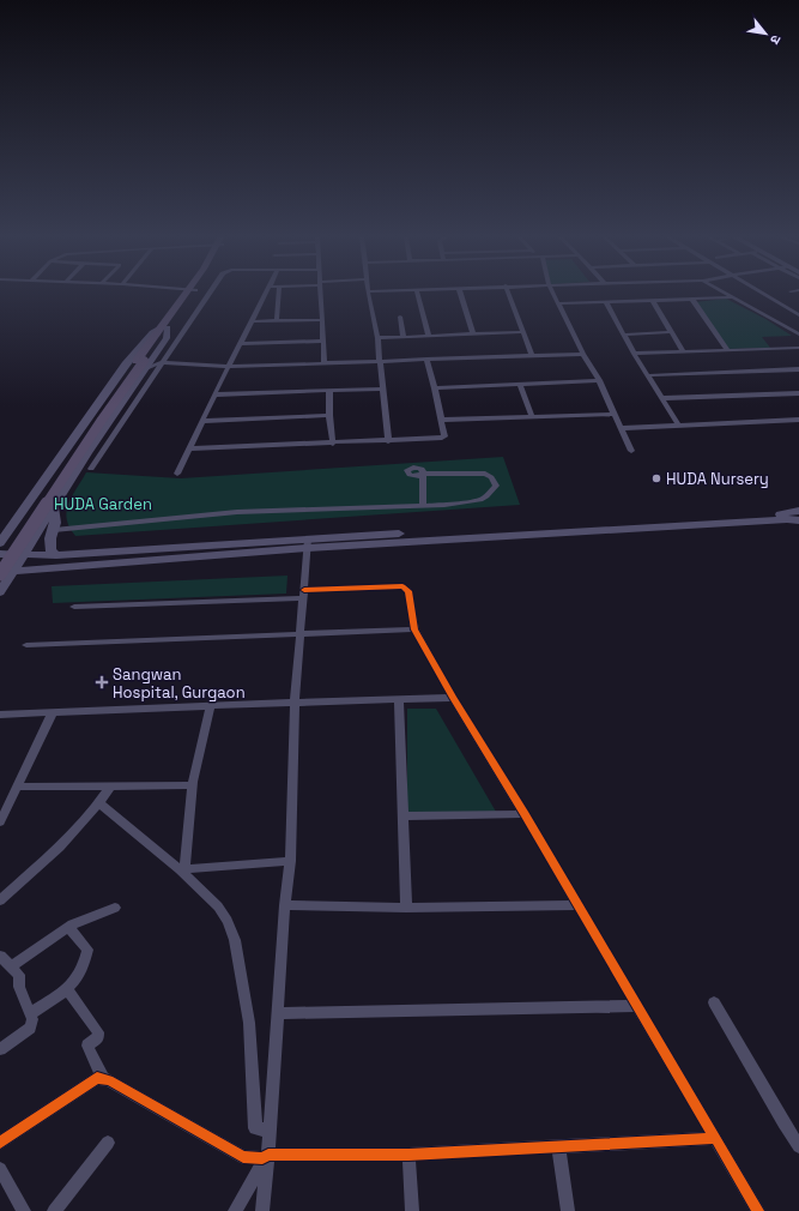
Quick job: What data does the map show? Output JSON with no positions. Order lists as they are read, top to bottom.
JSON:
{
  "parks": ["HUDA Garden"],
  "places": {
    "other": ["HUDA Nursery"],
    "health": ["Sangwan Hospital, Gurgaon"]
  },
  "north": "bottom right"
}
